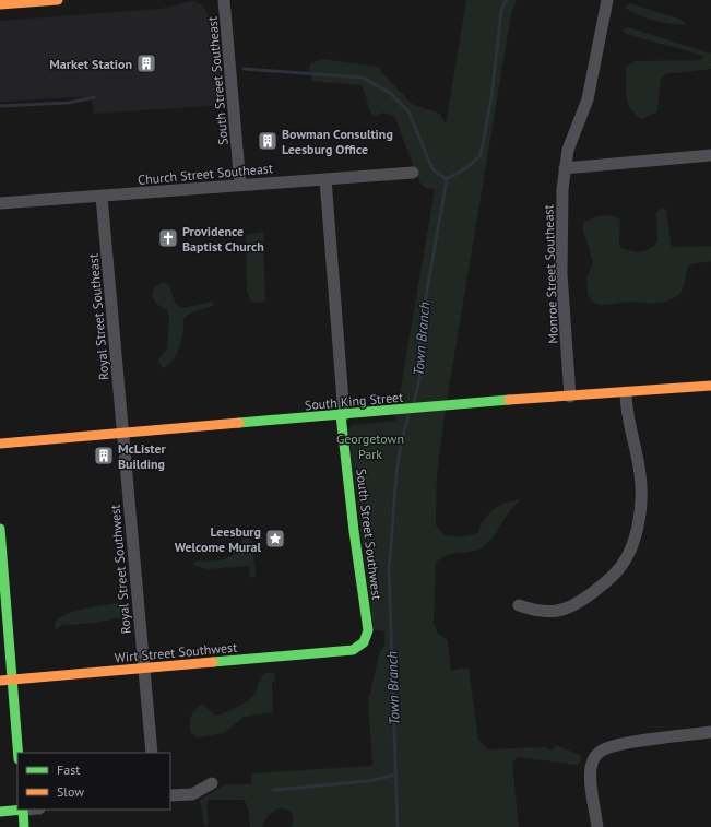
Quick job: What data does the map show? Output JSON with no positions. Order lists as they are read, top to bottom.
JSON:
{
  "streets": {
    "main road": ["South King Street", "South Street Southwest", "Wirt Street Southwest"],
    "street": [
      "South Street Southeast",
      "Church Street Southeast",
      "Monroe Street Southeast",
      "Royal Street Southeast",
      "Royal Street Southwest"
    ]
  },
  "crossings": [
    ["South Street Southeast", "Church Street Southeast"],
    ["Church Street Southeast", "Royal Street Southeast"],
    ["Church Street Southeast", "South Street Southwest"],
    ["Monroe Street Southeast", "South King Street"],
    ["Royal Street Southeast", "South King Street"],
    ["Royal Street Southeast", "Royal Street Southwest"],
    ["South King Street", "South Street Southwest"],
    ["South King Street", "Royal Street Southwest"],
    ["South Street Southwest", "Wirt Street Southwest"],
    ["Royal Street Southwest", "Wirt Street Southwest"]
  ],
  "water": ["Town Branch"],
  "parks": ["Georgetown Park"],
  "places": {
    "building": ["Market Station", "Bowman Consulting Leesburg Office", "McLister Building"],
    "church": ["Providence Baptist Church"],
    "place": ["Leesburg Welcome Mural"]
  },
  "legend": ["Fast", "Slow"]
}
